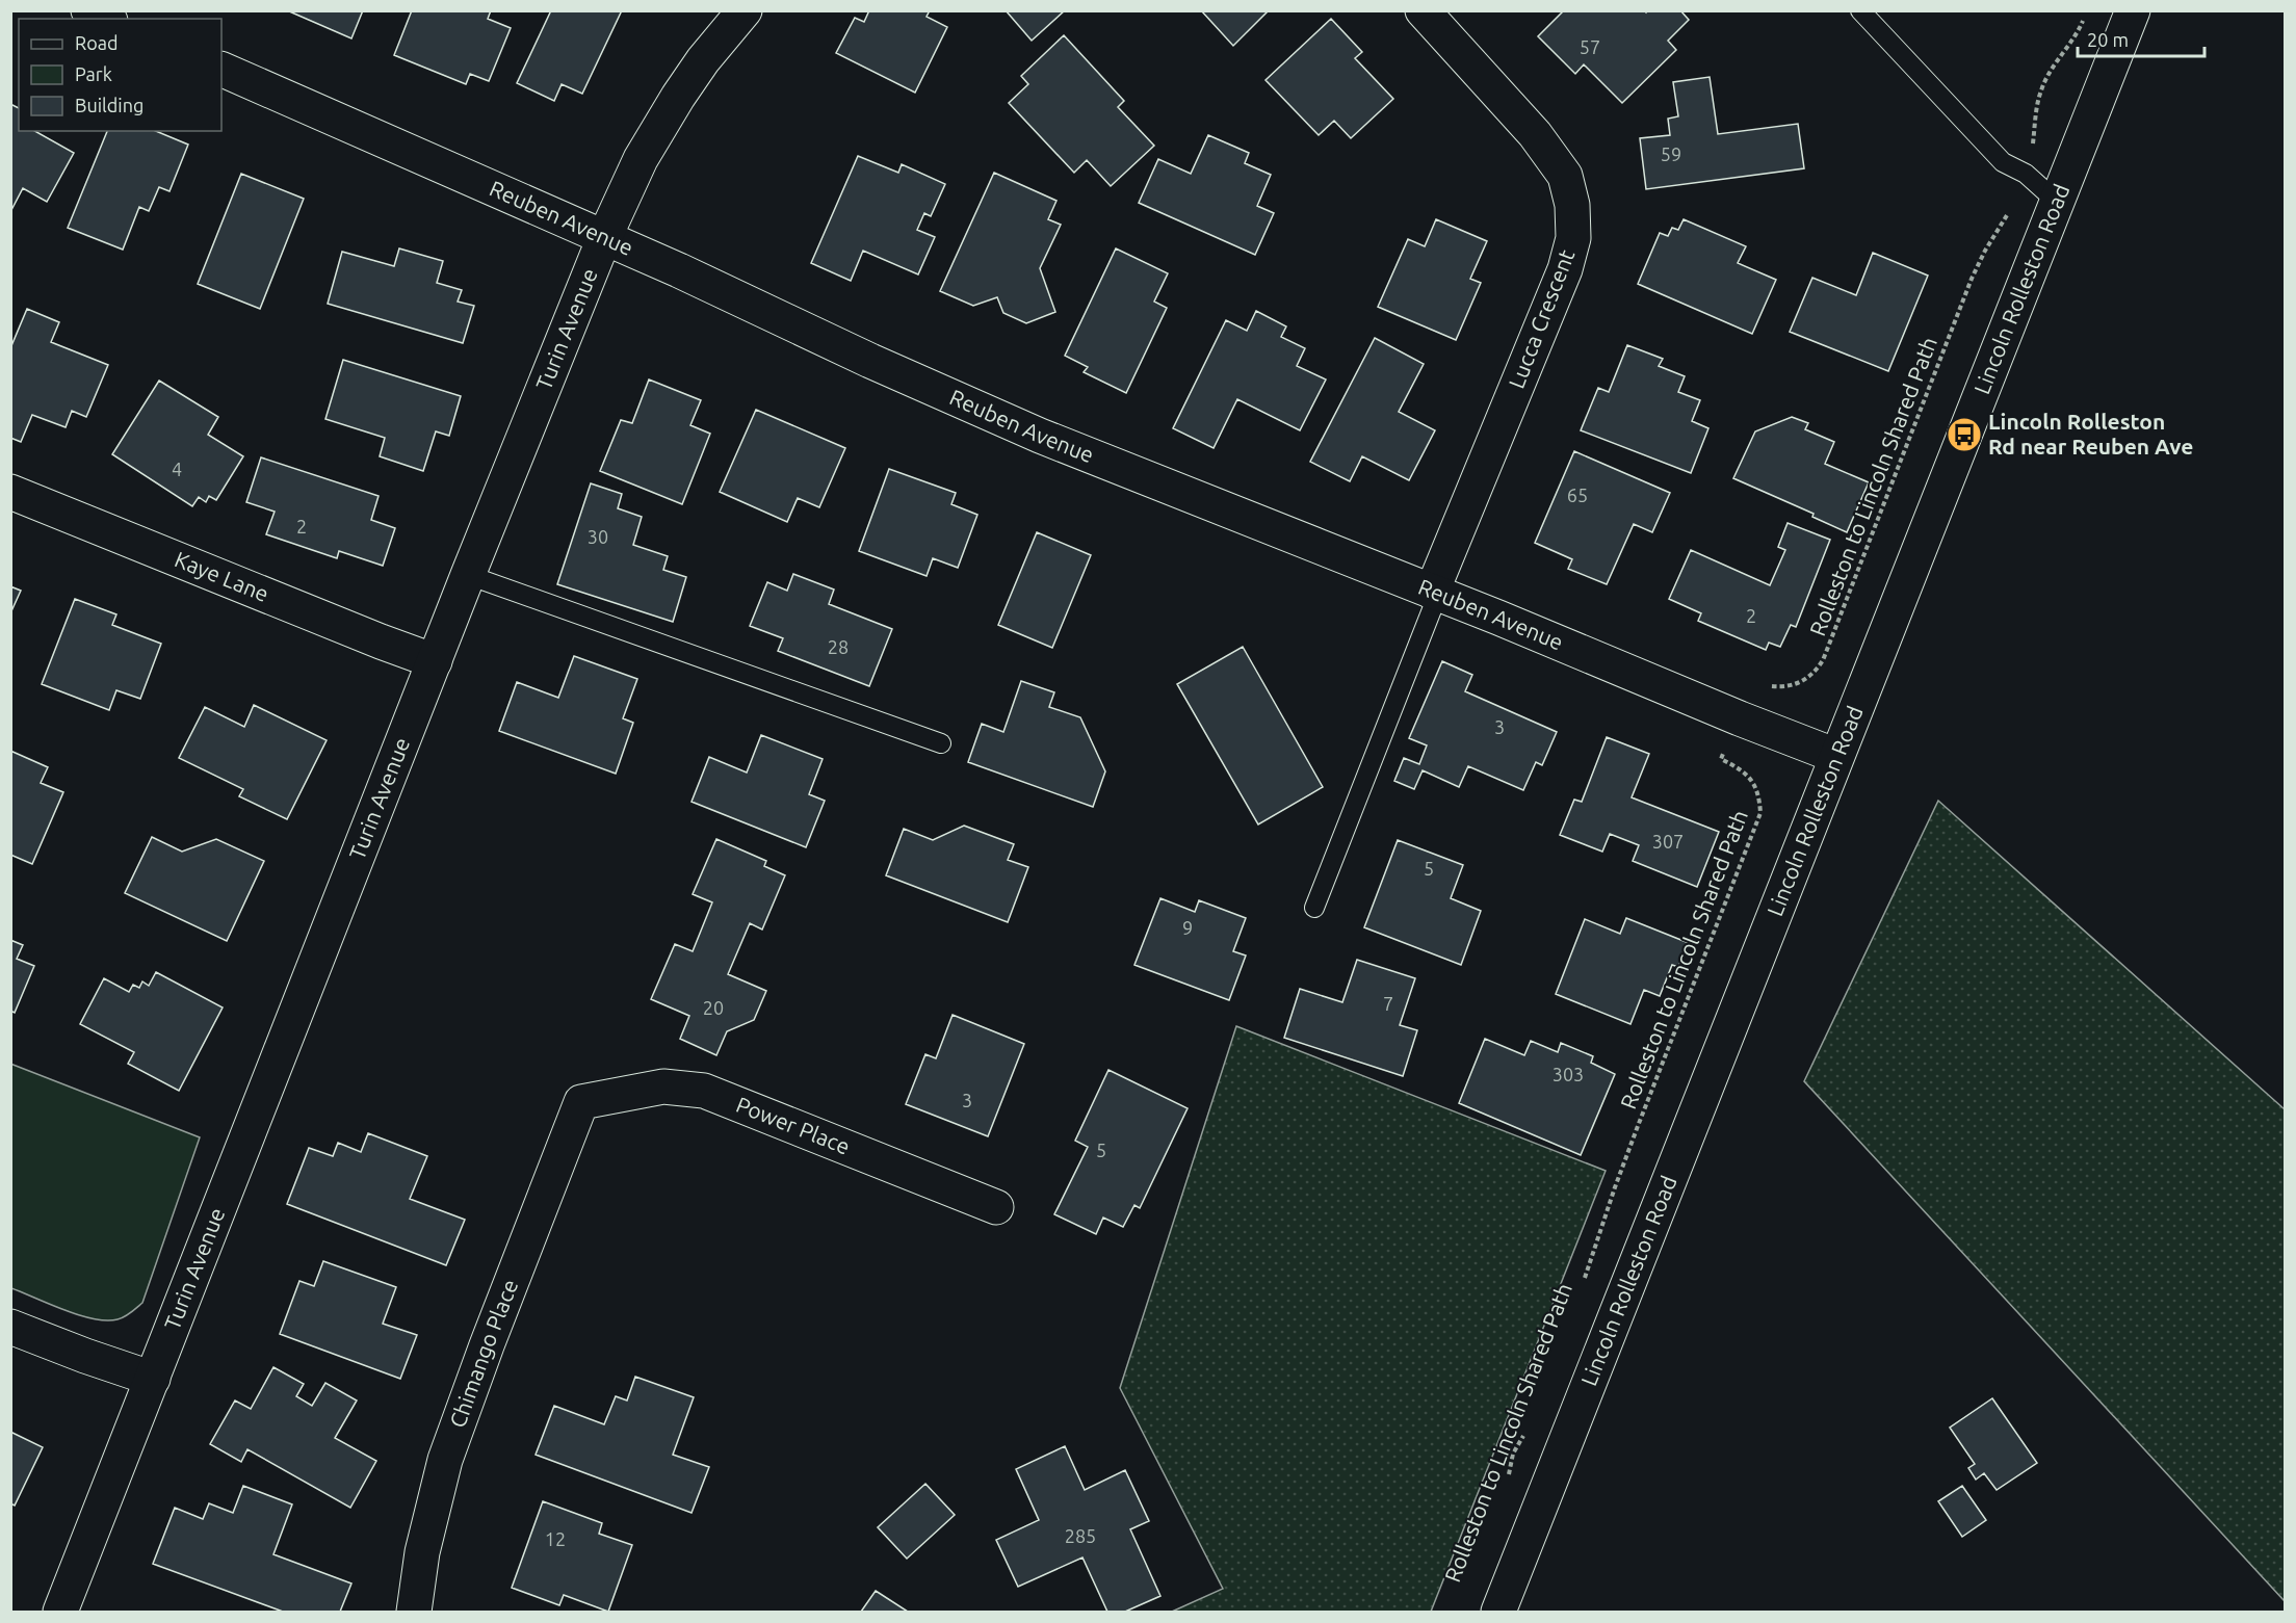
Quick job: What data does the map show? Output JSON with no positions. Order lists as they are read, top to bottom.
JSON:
{
  "streets": {
    "street": [
      "Reuben Avenue",
      "Lincoln Rolleston Road",
      "Lucca Crescent",
      "Turin Avenue",
      "Kaye Lane",
      "Power Place",
      "Chimango Place"
    ],
    "path": ["Rolleston to Lincoln Shared Path"]
  },
  "crossings": [
    ["Reuben Avenue", "Lincoln Rolleston Road"],
    ["Reuben Avenue", "Lucca Crescent"],
    ["Reuben Avenue", "Turin Avenue"],
    ["Reuben Avenue", "Rolleston to Lincoln Shared Path"],
    ["Turin Avenue", "Kaye Lane"],
    ["Power Place", "Chimango Place"]
  ],
  "places": {
    "bus stop": ["Lincoln Rolleston Rd near Reuben Ave"]
  },
  "house_numbers": [
    "57",
    "59",
    "4",
    "65",
    "2",
    "30",
    "2",
    "28",
    "3",
    "307",
    "5",
    "9",
    "7",
    "20",
    "303",
    "3",
    "5",
    "285",
    "12"
  ],
  "legend": ["Road", "Park", "Building"],
  "scale_bar": "20 m"
}
